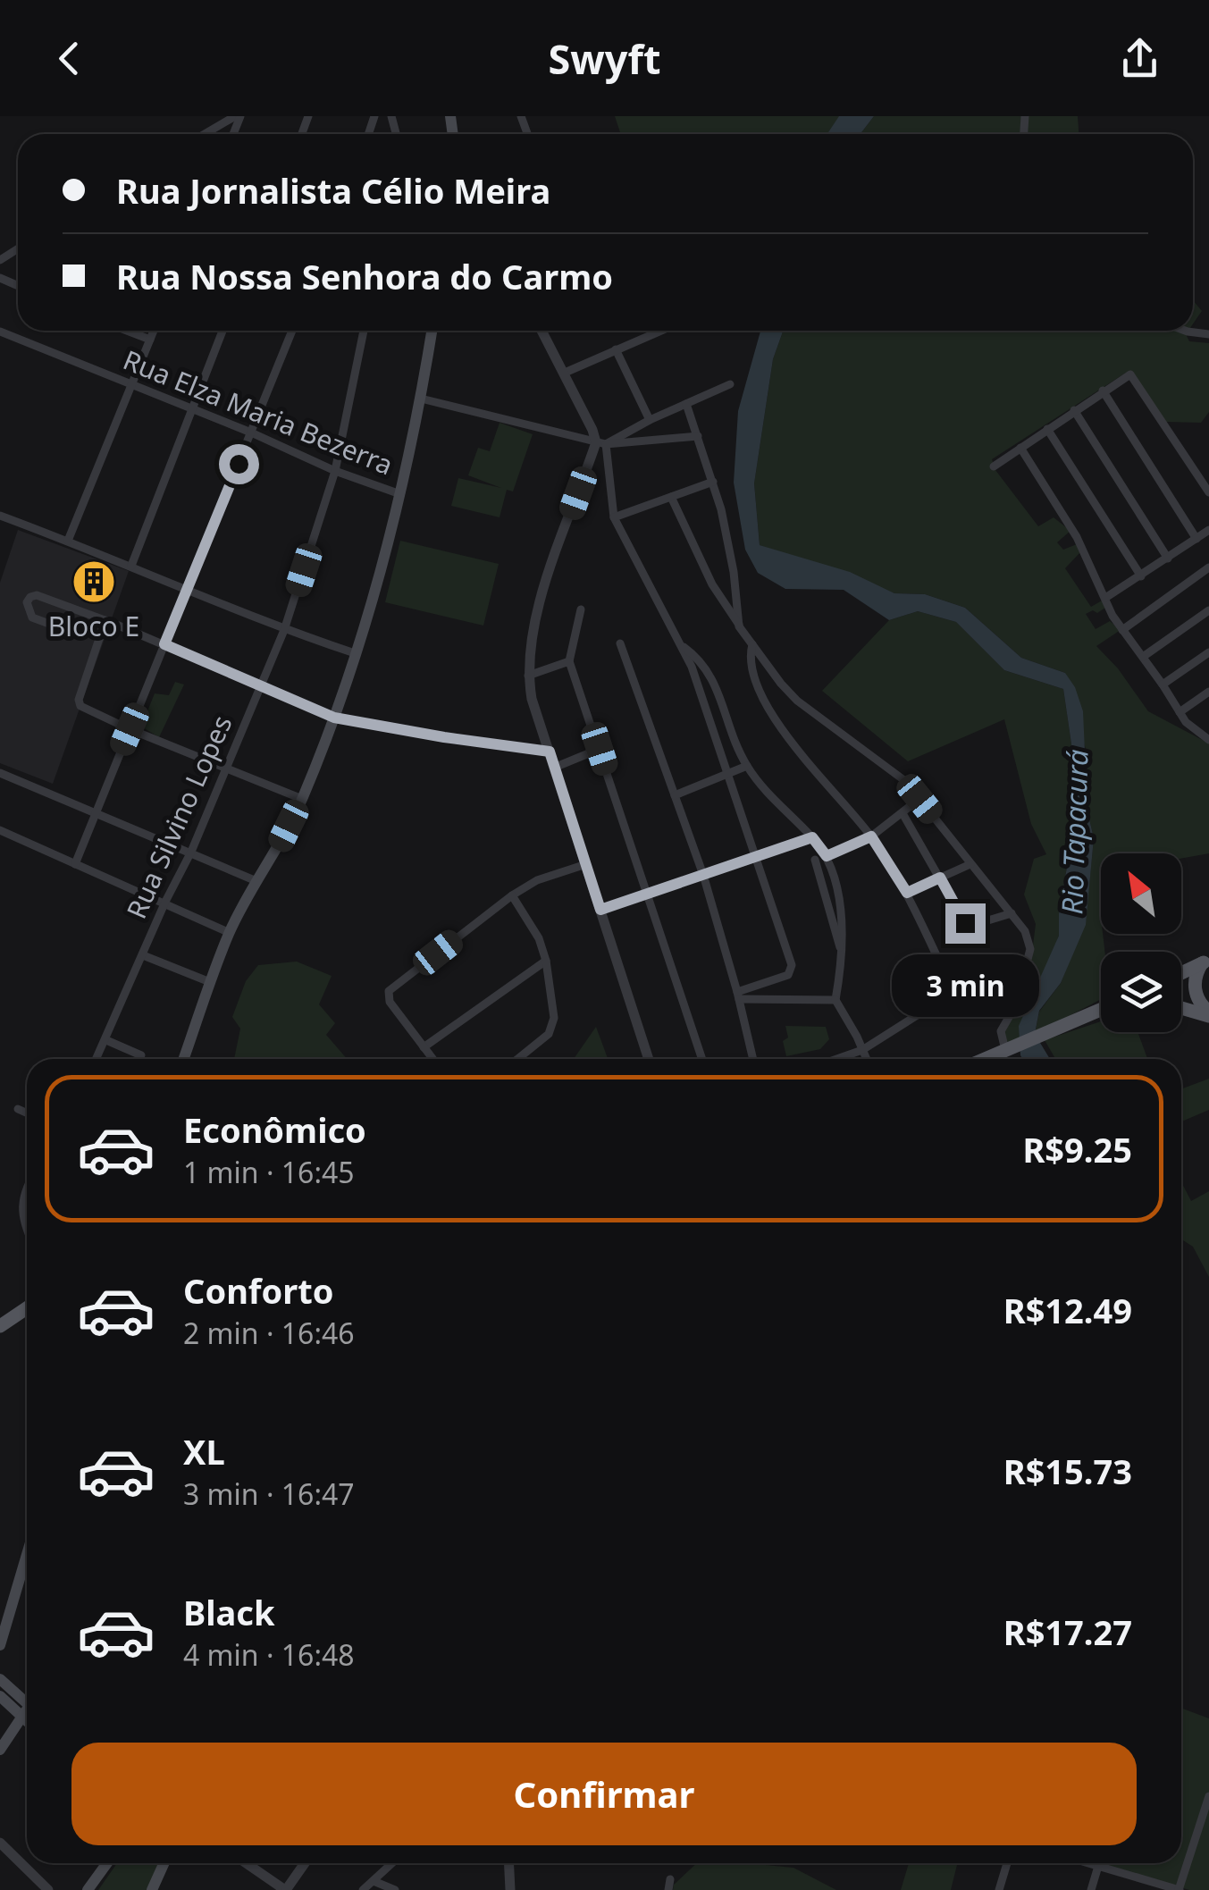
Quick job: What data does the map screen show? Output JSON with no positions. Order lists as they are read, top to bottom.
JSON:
{
  "streets": {
    "street": ["Rua Elza Maria Bezerra", "Rua Silvino Lopes"]
  },
  "crossings": [
    ["Rua Elza Maria Bezerra", "Rua Silvino Lopes"]
  ],
  "water": ["Rio Tapacurá"],
  "places": {
    "building": ["Bloco E"]
  },
  "north": "top left",
  "page": {
    "header": "Swyft",
    "banner": ["Rua Jornalista Célio Meira", "Rua Nossa Senhora do Carmo"],
    "bubble": "3 min",
    "list": [
      {
        "name": "Econômico",
        "note": "1 min · 16:45",
        "value": "R$9.25"
      },
      {
        "name": "Conforto",
        "note": "2 min · 16:46",
        "value": "R$12.49"
      },
      {
        "name": "XL",
        "note": "3 min · 16:47",
        "value": "R$15.73"
      },
      {
        "name": "Black",
        "note": "4 min · 16:48",
        "value": "R$17.27"
      }
    ],
    "buttons": "Confirmar"
  }
}
